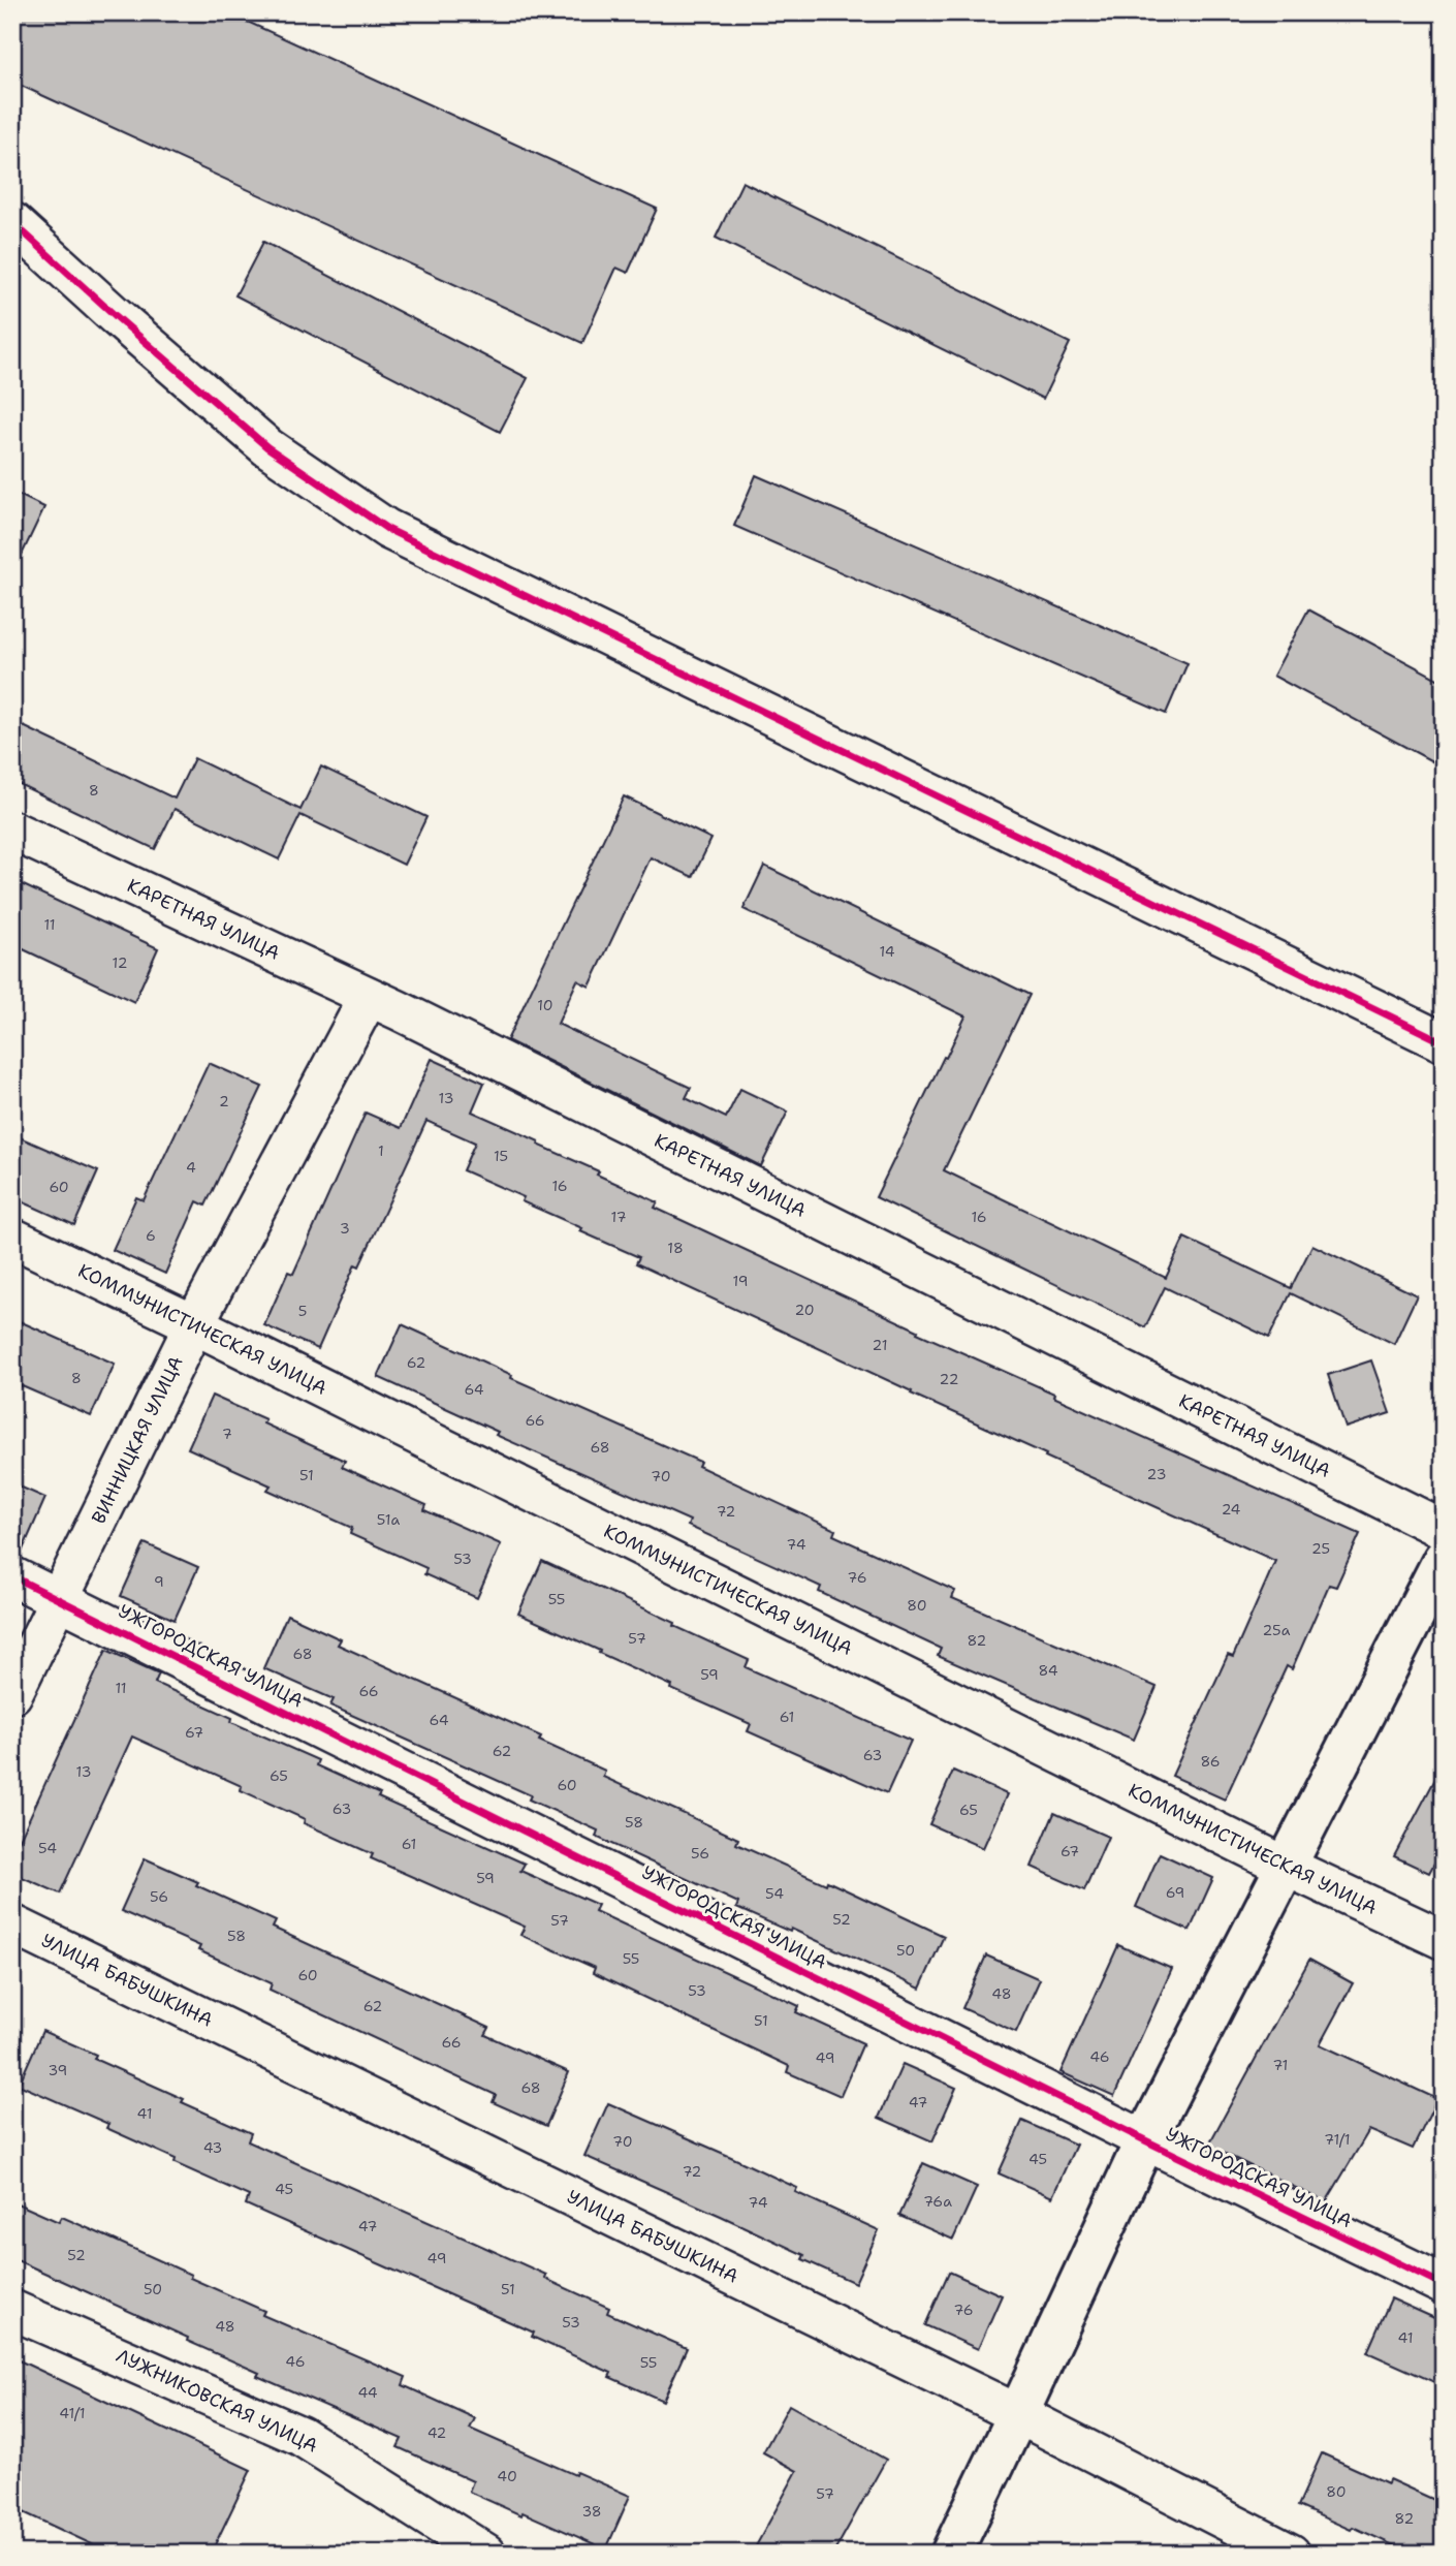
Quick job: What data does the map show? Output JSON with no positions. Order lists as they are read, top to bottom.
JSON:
{
  "streets": {
    "street": [
      "КАРЕТНАЯ УЛИЦА",
      "КОММУНИСТИЧЕСКАЯ УЛИЦА",
      "ВИННИЦКАЯ УЛИЦА",
      "УЖГОРОДСКАЯ УЛИЦА",
      "УЛИЦА БАБУШКИНА",
      "ЛУЖНИКОВСКАЯ УЛИЦА"
    ]
  },
  "crossings": [
    ["КАРЕТНАЯ УЛИЦА", "ВИННИЦКАЯ УЛИЦА"],
    ["КОММУНИСТИЧЕСКАЯ УЛИЦА", "ВИННИЦКАЯ УЛИЦА"],
    ["ВИННИЦКАЯ УЛИЦА", "УЖГОРОДСКАЯ УЛИЦА"]
  ],
  "house_numbers": [
    "8",
    "11",
    "14",
    "12",
    "10",
    "13",
    "2",
    "1",
    "15",
    "4",
    "16",
    "60",
    "17",
    "16",
    "3",
    "6",
    "18",
    "19",
    "20",
    "5",
    "21",
    "62",
    "8",
    "22",
    "64",
    "66",
    "7",
    "68",
    "23",
    "51",
    "70",
    "24",
    "72",
    "51а",
    "74",
    "25",
    "53",
    "76",
    "9",
    "55",
    "80",
    "25а",
    "57",
    "82",
    "68",
    "84",
    "59",
    "11",
    "66",
    "61",
    "64",
    "67",
    "62",
    "63",
    "86",
    "13",
    "65",
    "60",
    "63",
    "65",
    "58",
    "61",
    "54",
    "67",
    "56",
    "59",
    "69",
    "54",
    "56",
    "52",
    "57",
    "58",
    "50",
    "55",
    "60",
    "53",
    "48",
    "62",
    "51",
    "66",
    "46",
    "49",
    "71",
    "39",
    "68",
    "47",
    "41",
    "71/1",
    "70",
    "43",
    "45",
    "72",
    "45",
    "76а",
    "74",
    "47",
    "52",
    "49",
    "50",
    "51",
    "76",
    "53",
    "48",
    "41",
    "46",
    "55",
    "44",
    "41/1",
    "42",
    "40",
    "80",
    "57",
    "38",
    "82"
  ]
}
